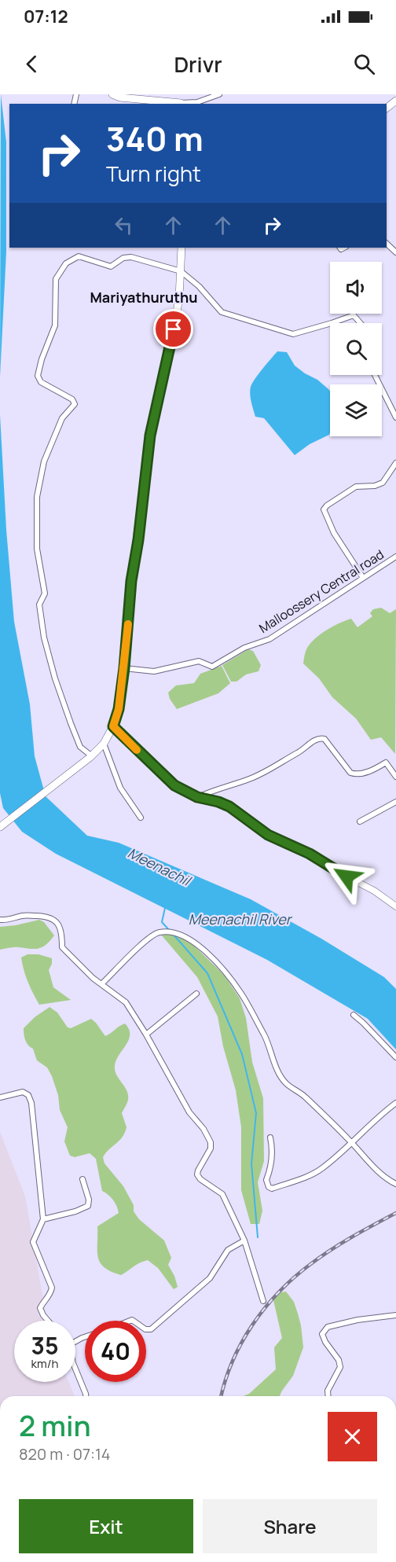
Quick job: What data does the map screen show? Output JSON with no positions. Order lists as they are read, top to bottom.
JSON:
{
  "streets": {
    "street": ["Malloossery Central road"]
  },
  "districts": ["Mariyathuruthu"],
  "water": ["Meenachil", "Meenachil River"],
  "page": {
    "status": "07:12",
    "header": "Drivr",
    "turn": ["340 m", "Turn right"],
    "speed": "35 km/h",
    "limit": "40",
    "heading": ["2 min", "820 m · 07:14"],
    "buttons": ["Exit", "Share"]
  }
}
